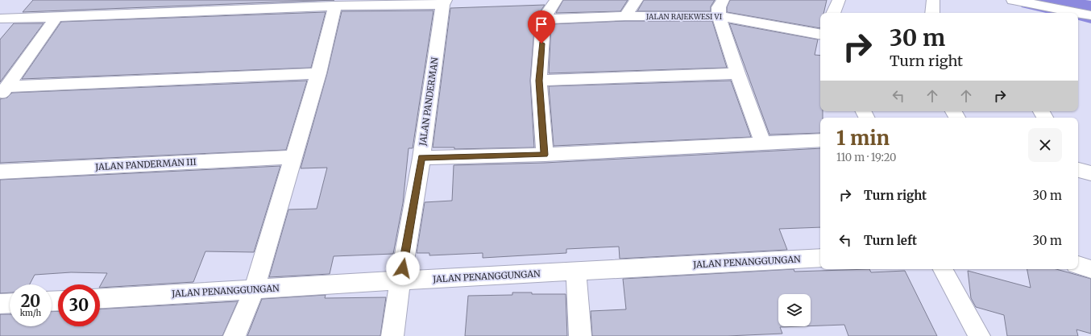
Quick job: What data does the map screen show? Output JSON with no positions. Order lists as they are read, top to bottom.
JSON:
{
  "streets": {
    "street": [
      "JALAN RAJEKWESI VI",
      "JALAN PANDERMAN",
      "JALAN PANDERMAN III",
      "JALAN PENANGGUNGAN"
    ]
  },
  "crossings": [
    ["JALAN PANDERMAN", "JALAN PENANGGUNGAN"]
  ],
  "page": {
    "turn": ["30 m", "Turn right"],
    "heading": ["1 min", "110 m · 19:20"],
    "list": [
      {
        "name": "Turn right",
        "value": "30 m"
      },
      {
        "name": "Turn left",
        "value": "30 m"
      }
    ],
    "speed": "20 km/h",
    "limit": "30"
  }
}
